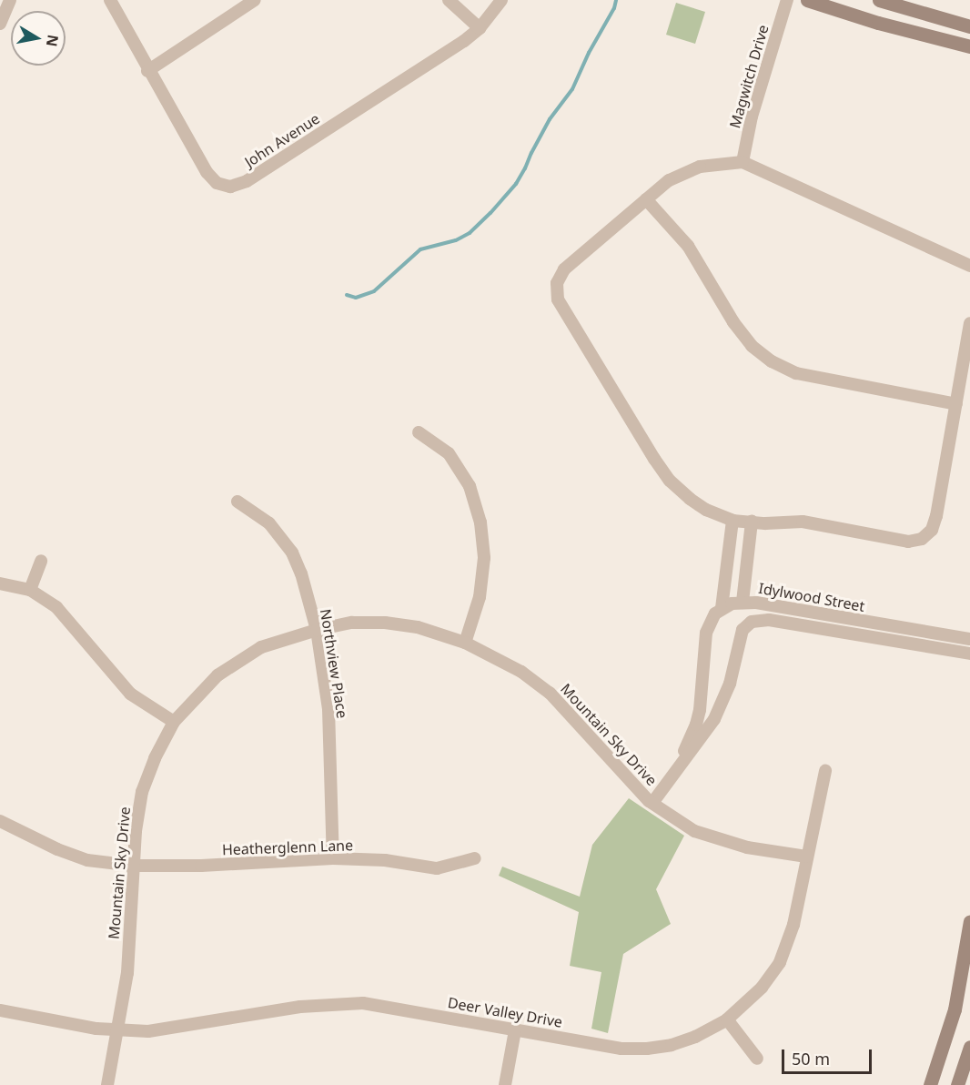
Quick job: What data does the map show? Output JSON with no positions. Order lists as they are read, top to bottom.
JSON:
{
  "streets": {
    "street": [
      "Magwitch Drive",
      "John Avenue",
      "Idylwood Street",
      "Northview Place",
      "Mountain Sky Drive",
      "Heatherglenn Lane",
      "Deer Valley Drive"
    ]
  },
  "crossings": [
    ["Idylwood Street", "Mountain Sky Drive"],
    ["Northview Place", "Mountain Sky Drive"],
    ["Northview Place", "Heatherglenn Lane"],
    ["Mountain Sky Drive", "Heatherglenn Lane"],
    ["Mountain Sky Drive", "Deer Valley Drive"]
  ],
  "scale_bar": "50 m",
  "north": "right"
}
